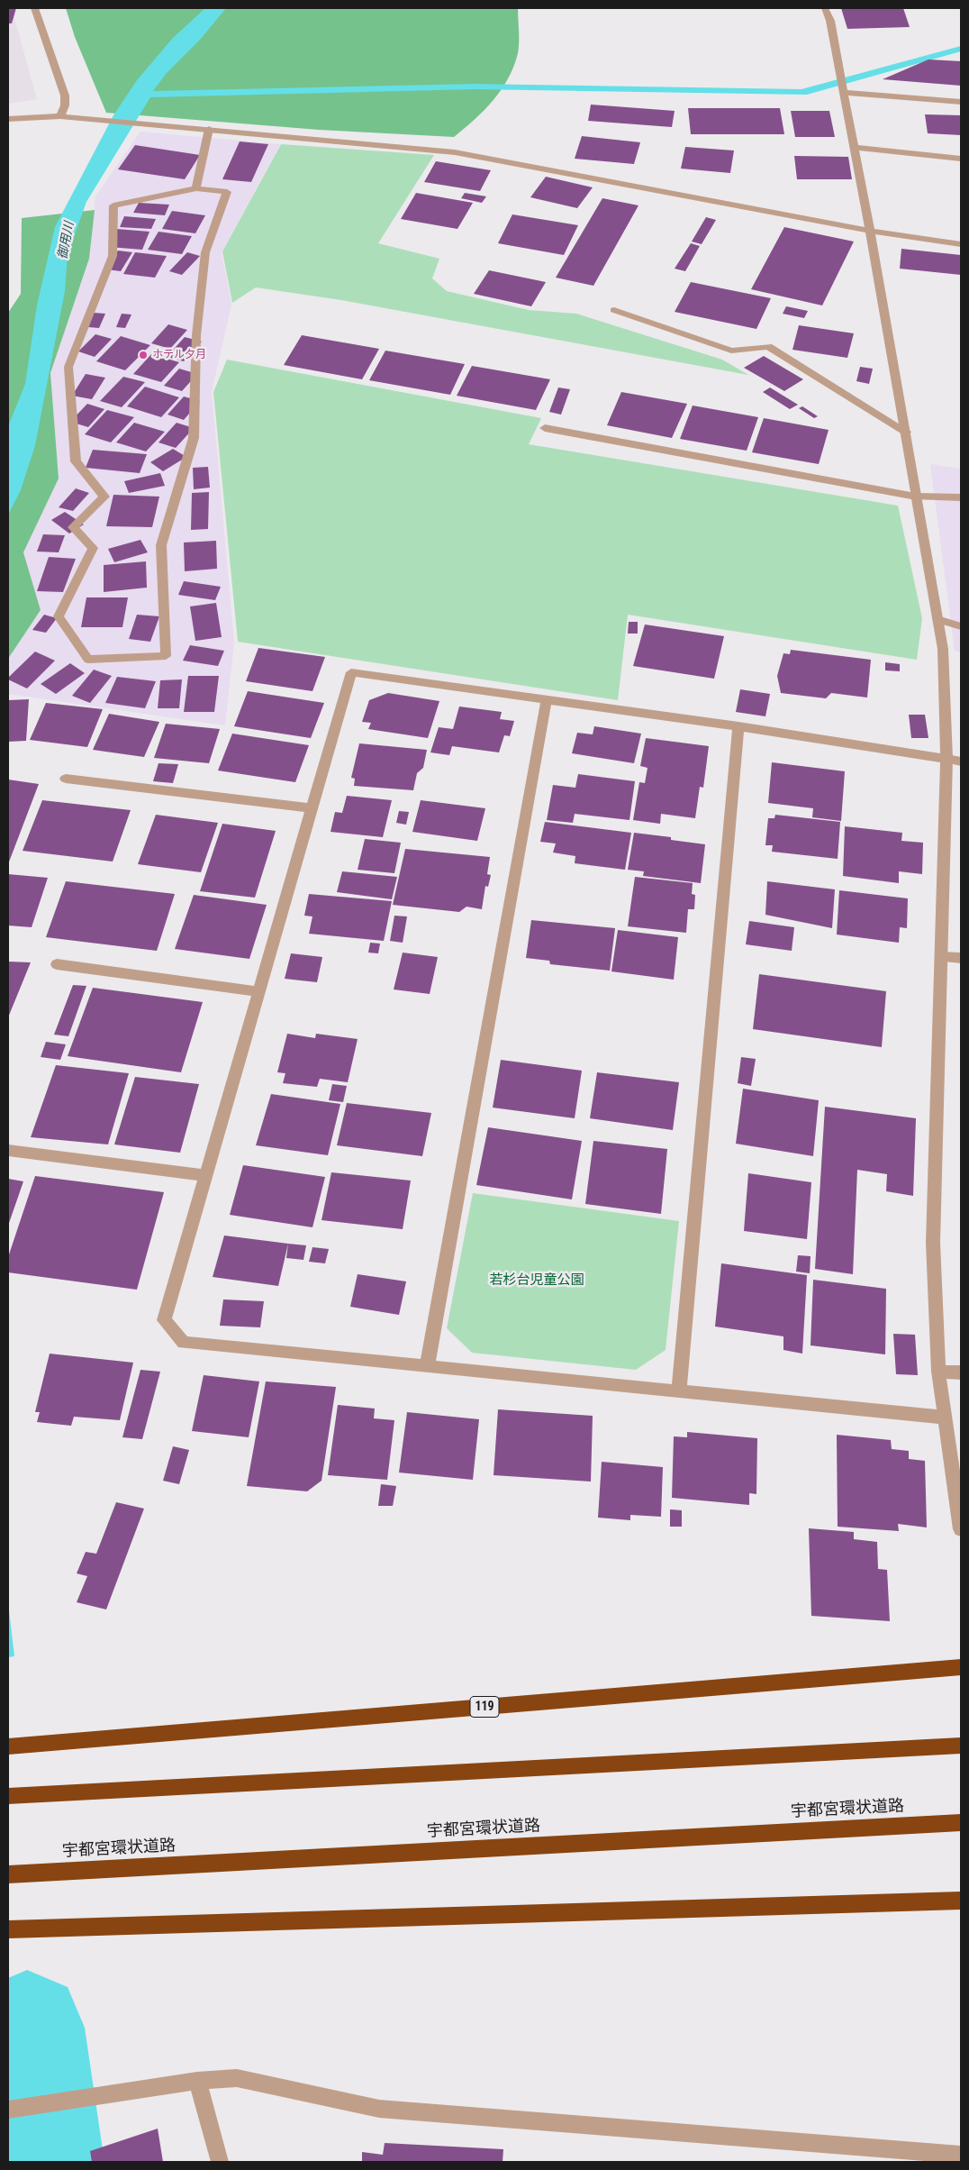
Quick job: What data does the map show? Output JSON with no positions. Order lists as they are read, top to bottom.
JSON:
{
  "streets": {
    "highway": ["119", "宇都宮環状道路"]
  },
  "water": ["御用川"],
  "parks": ["若杉台児童公園"],
  "places": ["ホテル夕月"]
}
